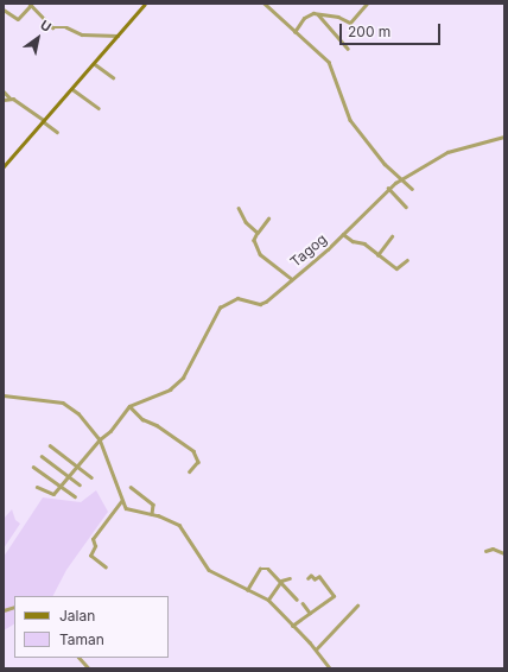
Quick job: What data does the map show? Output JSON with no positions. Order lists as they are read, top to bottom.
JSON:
{
  "streets": {
    "street": ["Tagog"]
  },
  "legend": ["Jalan", "Taman"],
  "scale_bar": "200 m",
  "north": "top right"
}
